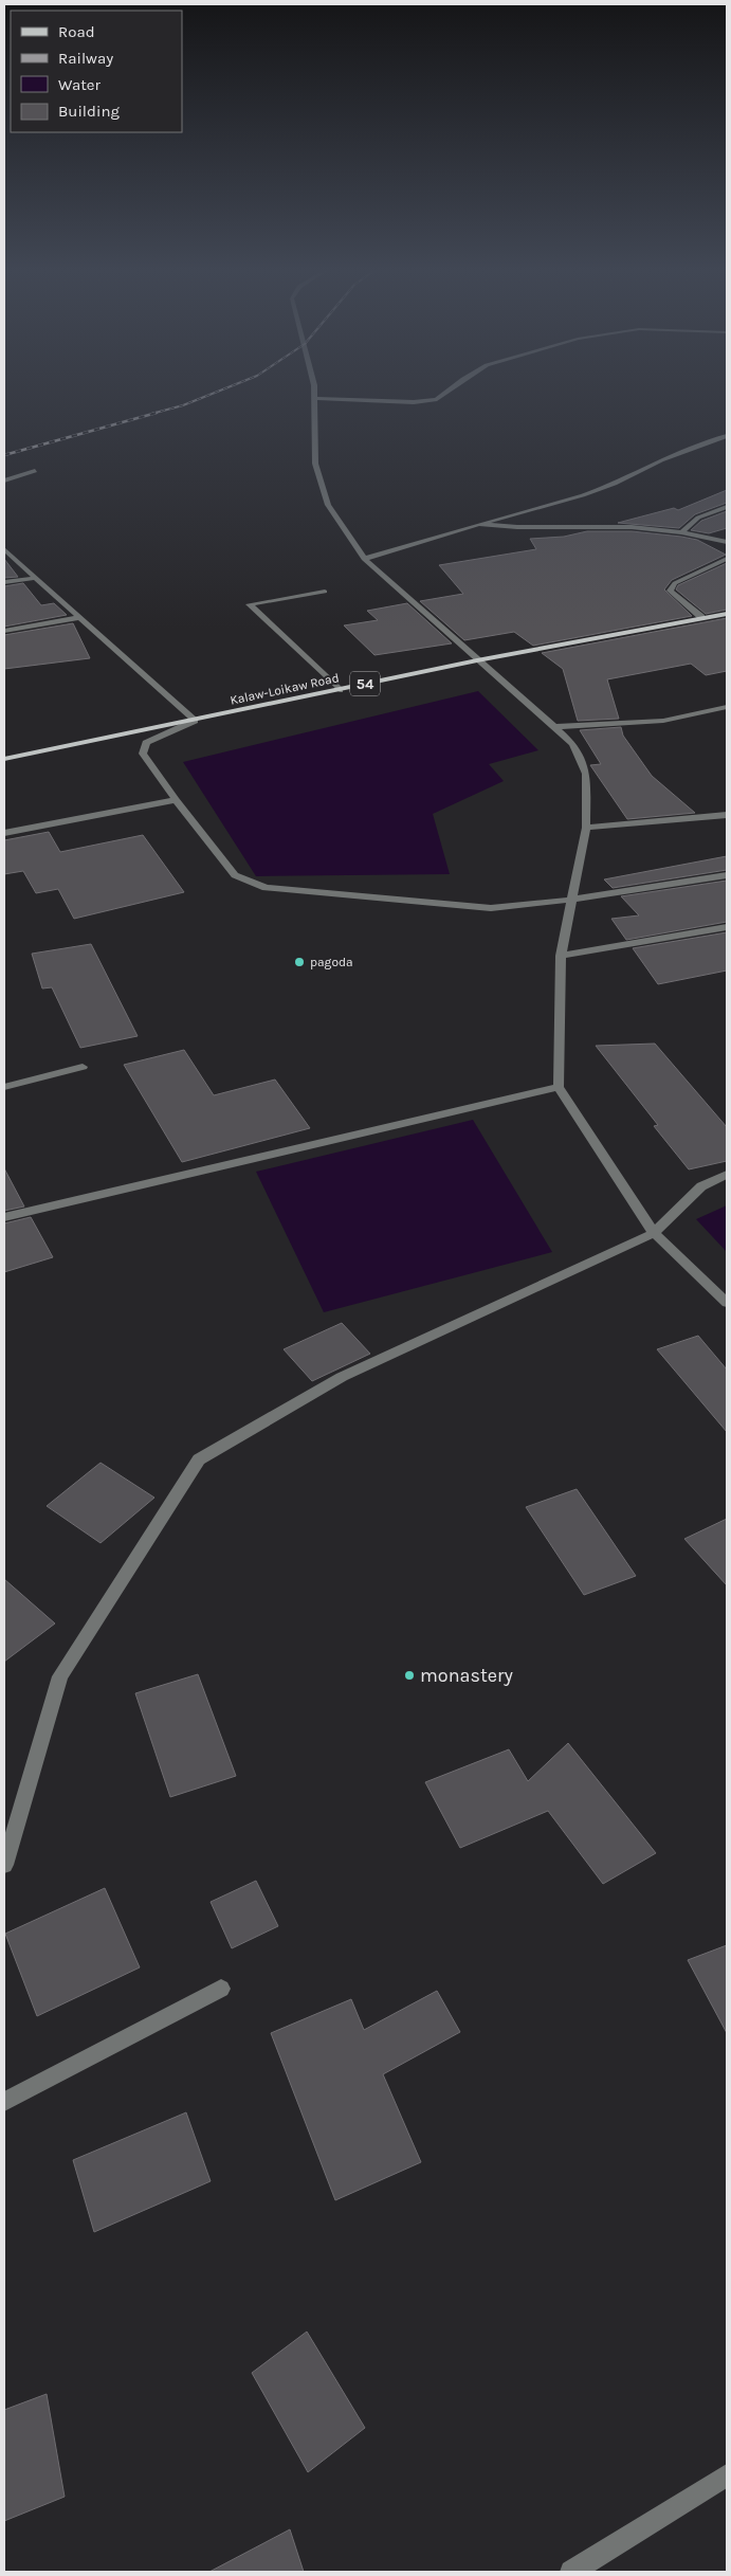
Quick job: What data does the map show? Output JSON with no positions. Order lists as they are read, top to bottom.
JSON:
{
  "streets": {
    "main road": ["54", "Kalaw-Loikaw Road"]
  },
  "places": ["pagoda", "monastery"],
  "legend": [
    "Road",
    "Railway",
    "Water",
    "Building"
  ]
}
